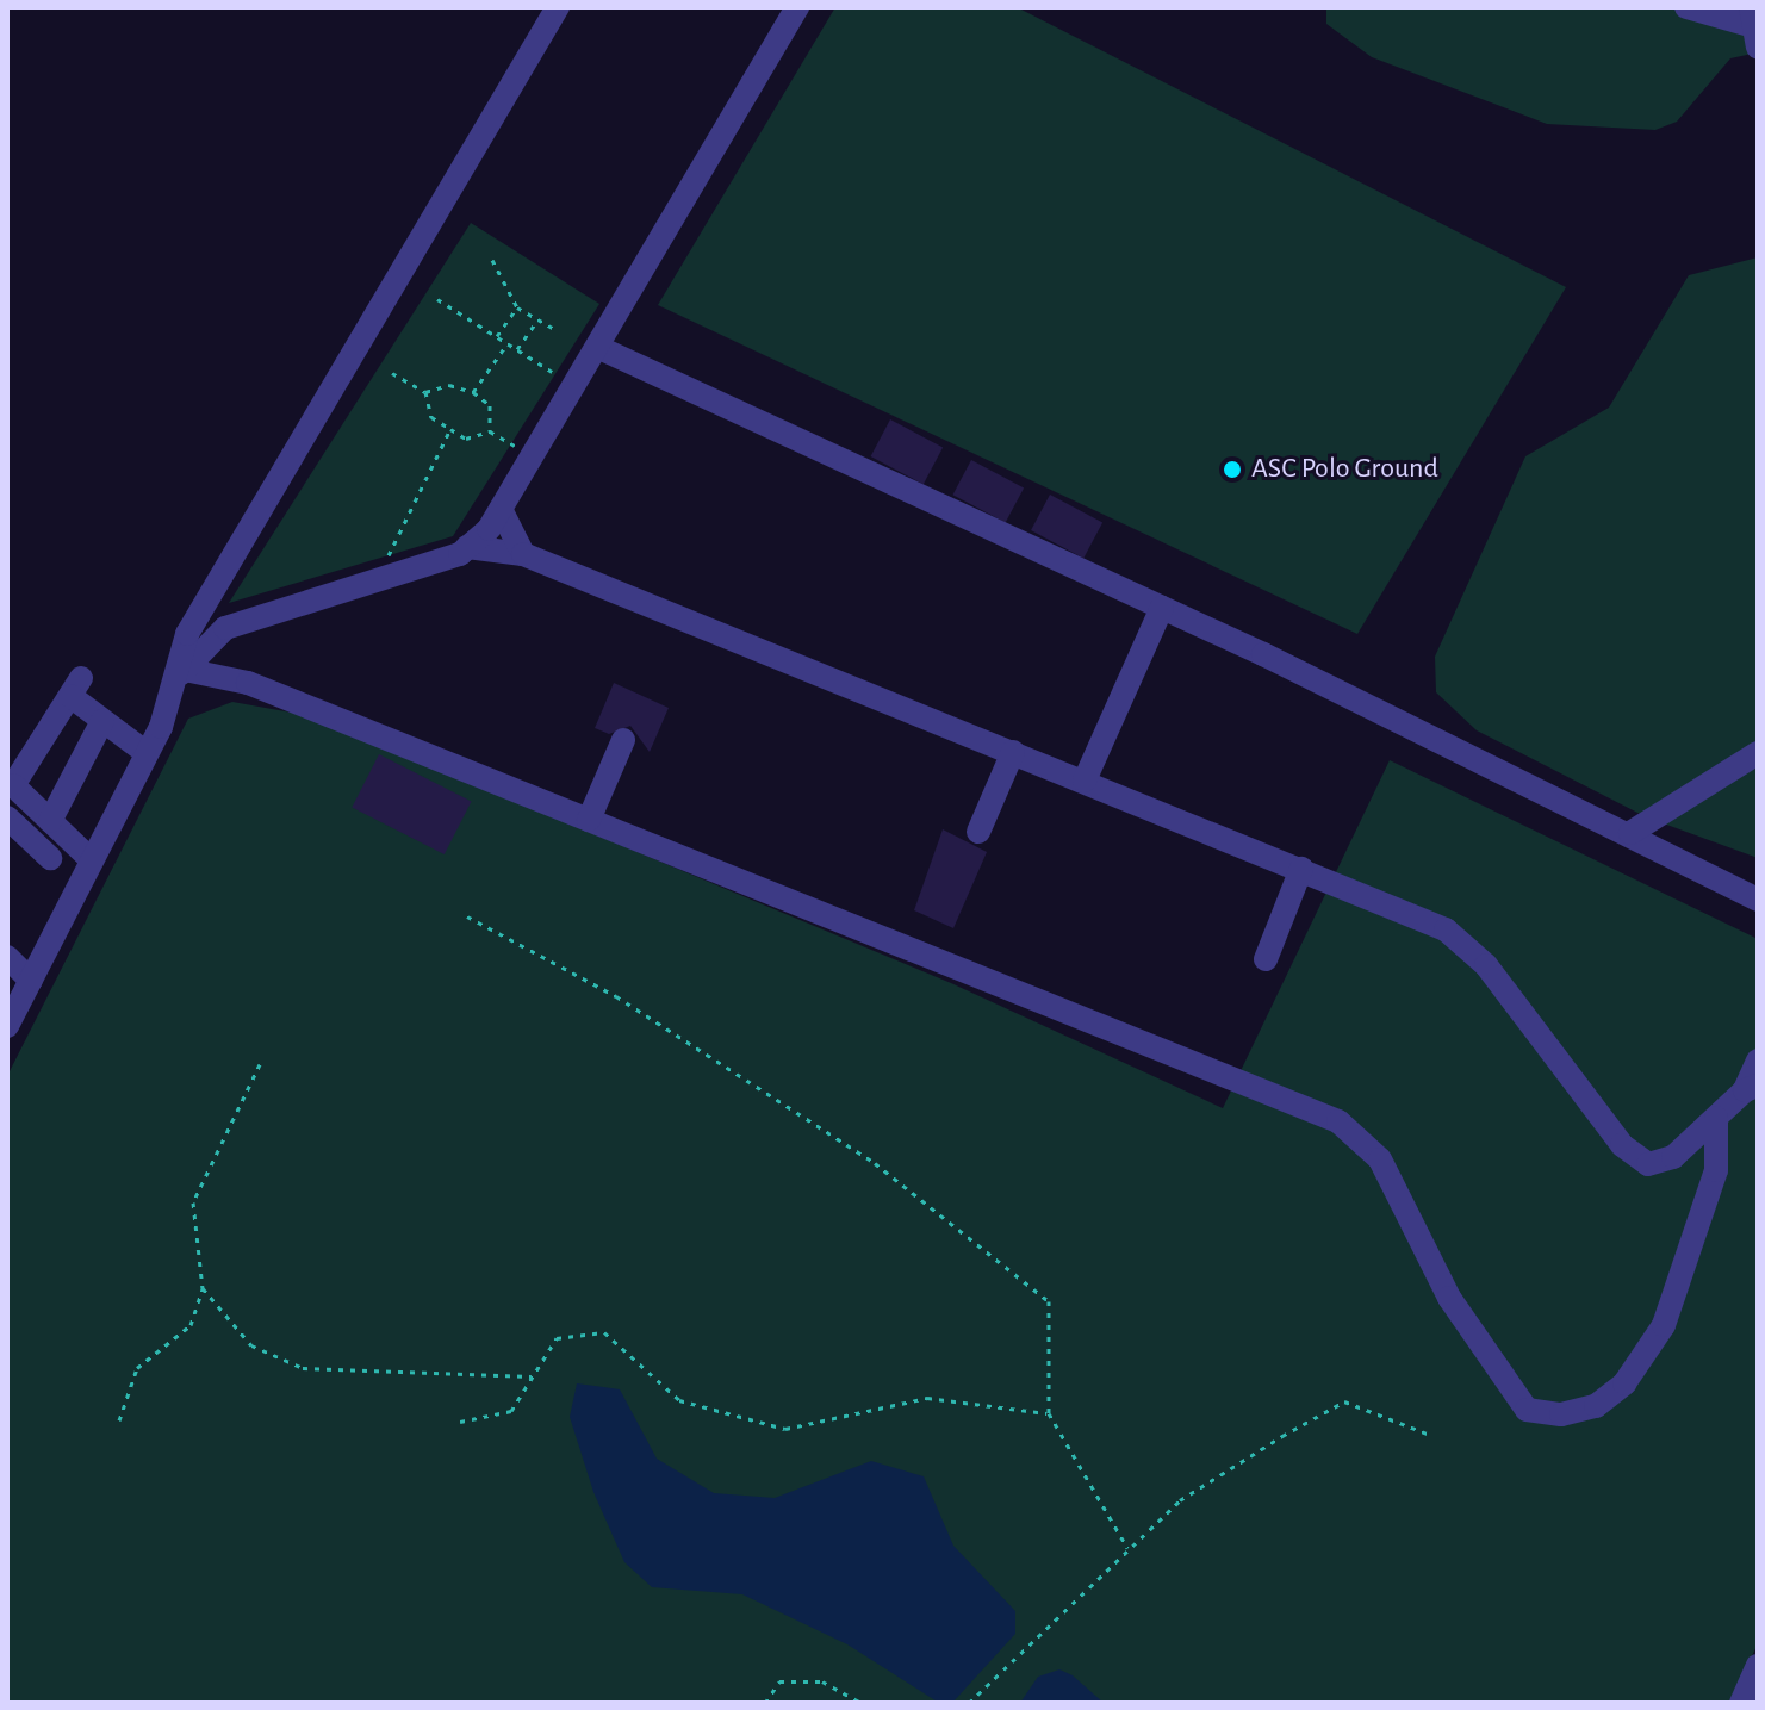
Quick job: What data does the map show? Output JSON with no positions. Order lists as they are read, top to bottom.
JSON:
{
  "places": ["ASC Polo Ground"]
}
